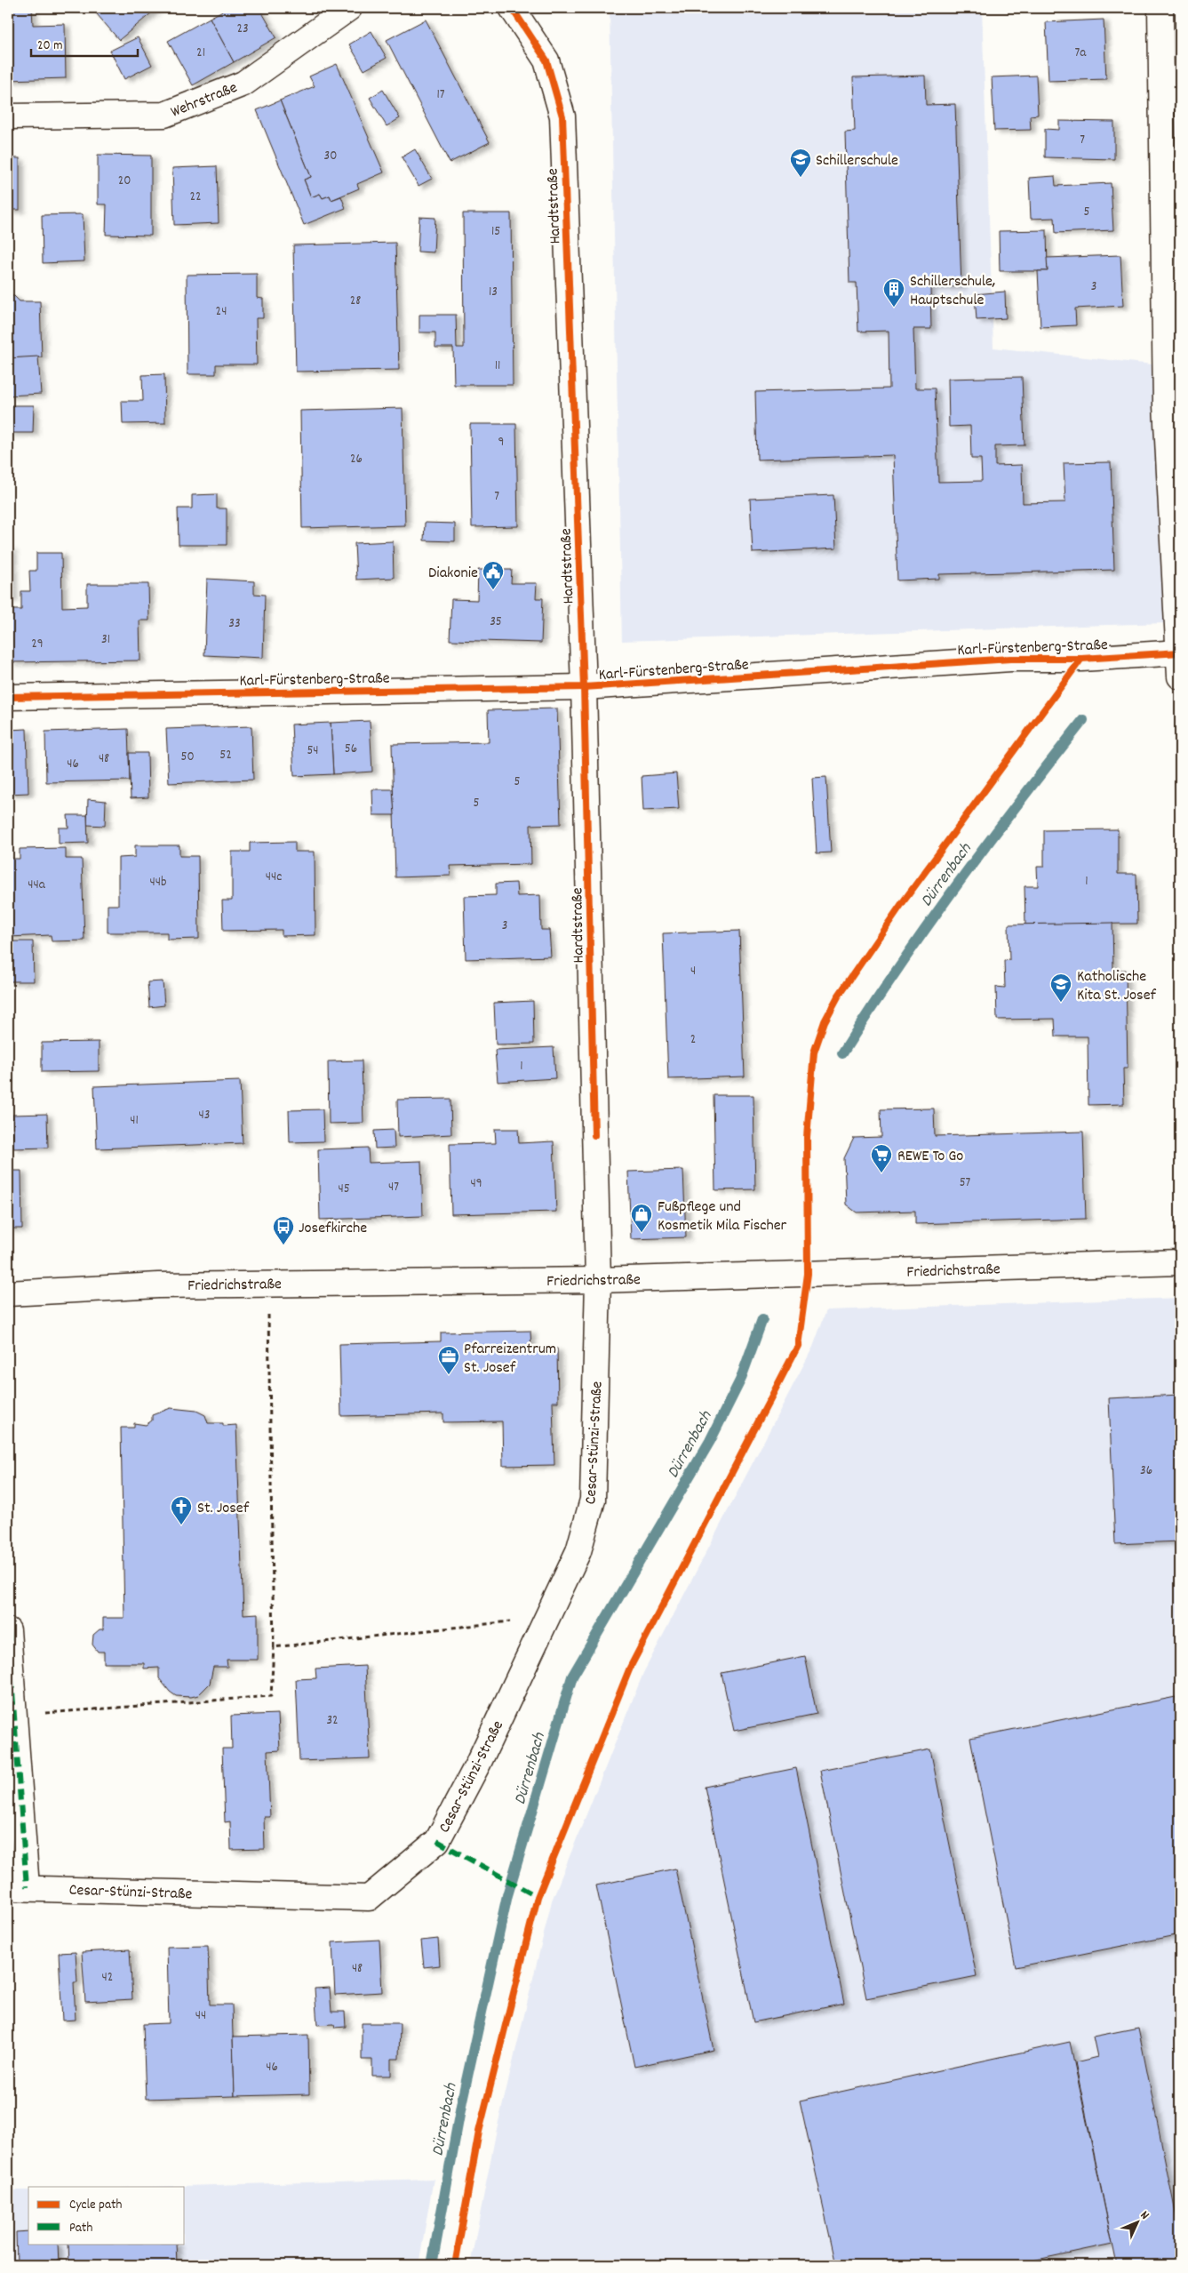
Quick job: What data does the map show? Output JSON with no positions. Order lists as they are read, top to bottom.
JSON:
{
  "streets": {
    "street": [
      "Wehrstraße",
      "Hardtstraße",
      "Karl-Fürstenberg-Straße",
      "Friedrichstraße",
      "Cesar-Stünzi-Straße"
    ]
  },
  "crossings": [
    ["Hardtstraße", "Karl-Fürstenberg-Straße"],
    ["Hardtstraße", "Friedrichstraße"],
    ["Hardtstraße", "Cesar-Stünzi-Straße"],
    ["Friedrichstraße", "Cesar-Stünzi-Straße"]
  ],
  "water": ["Dürrenbach"],
  "places": {
    "school or university": ["Schillerschule", "Katholische Kita St. Josef"],
    "building": ["Schillerschule, Hauptschule"],
    "public building": ["Diakonie"],
    "supermarket": ["REWE To Go"],
    "shop": ["Fußpflege und Kosmetik Mila Fischer"],
    "bus stop": ["Josefkirche"],
    "office": ["Pfarreizentrum St. Josef"],
    "church": ["St. Josef"]
  },
  "house_numbers": [
    "23",
    "21",
    "7a",
    "17",
    "7",
    "30",
    "20",
    "22",
    "5",
    "15",
    "3",
    "13",
    "28",
    "24",
    "11",
    "9",
    "26",
    "7",
    "35",
    "33",
    "31",
    "29",
    "56",
    "54",
    "52",
    "50",
    "48",
    "46",
    "5",
    "5",
    "44c",
    "1",
    "44b",
    "44a",
    "3",
    "4",
    "2",
    "1",
    "43",
    "41",
    "57",
    "49",
    "47",
    "45",
    "36",
    "32",
    "48",
    "42",
    "44",
    "46"
  ],
  "legend": ["Cycle path", "Path"],
  "scale_bar": "20 m",
  "north": "top right"
}
